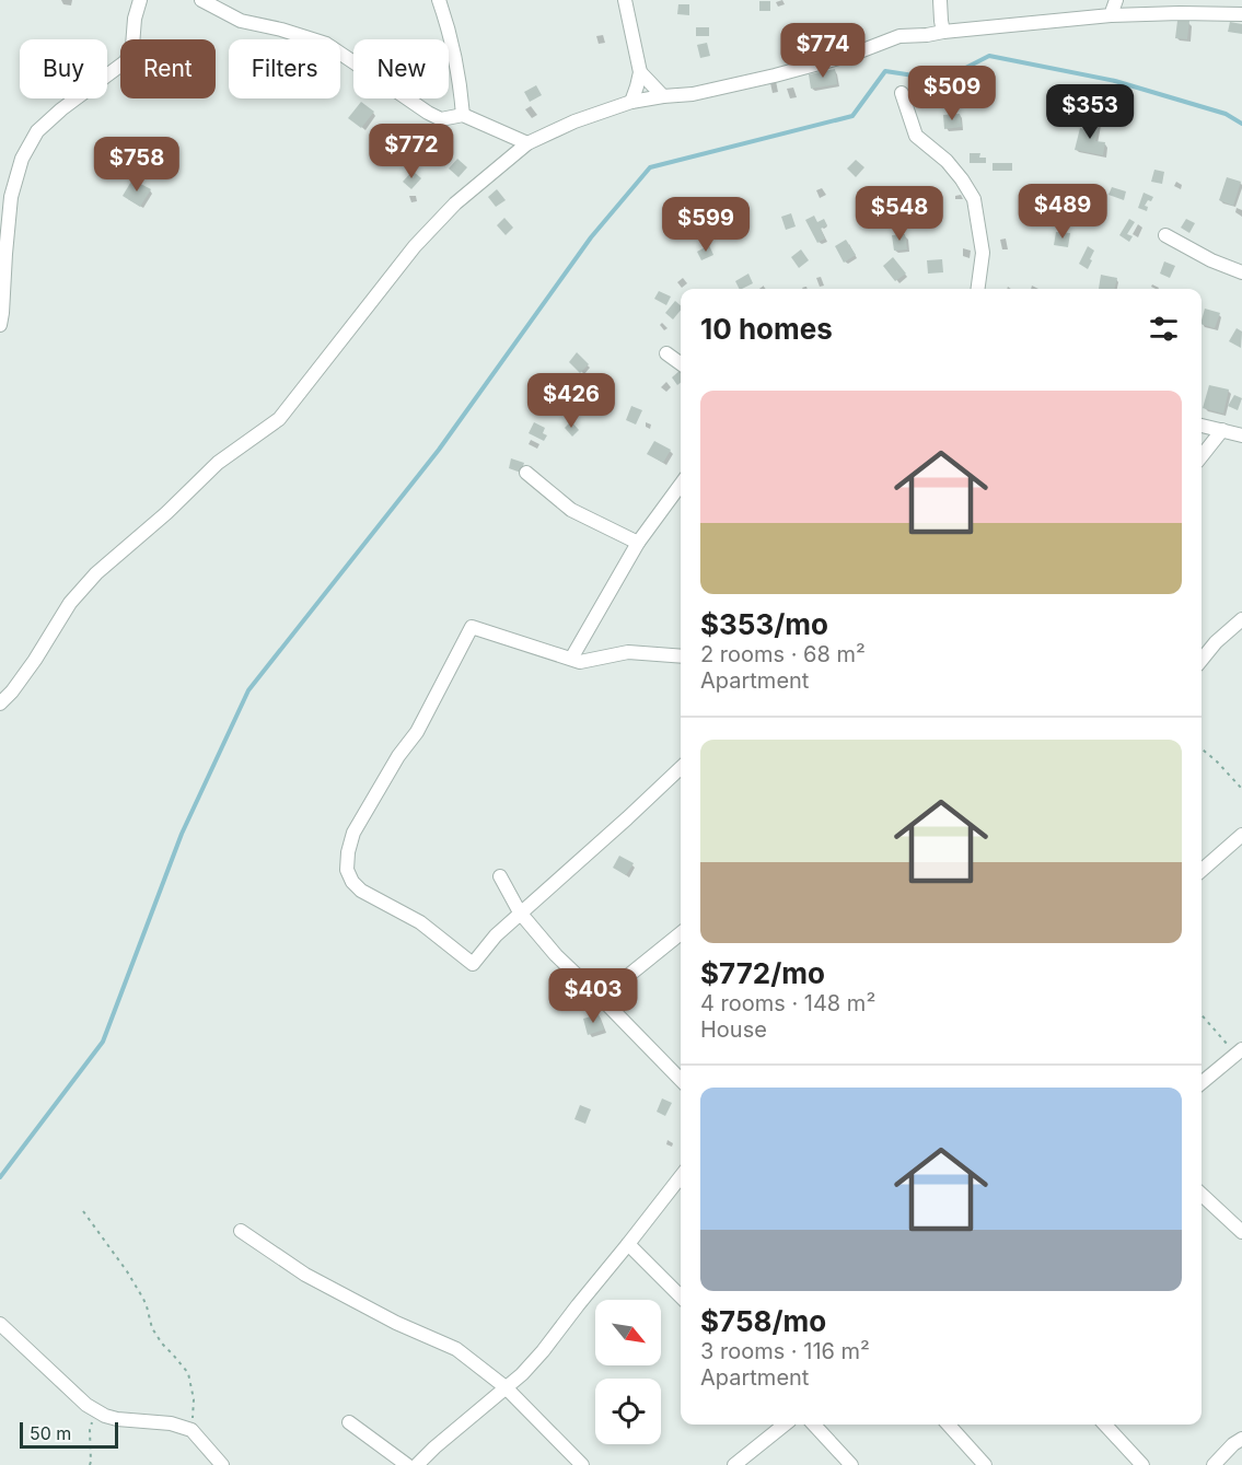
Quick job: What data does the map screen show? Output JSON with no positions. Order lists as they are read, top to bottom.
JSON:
{
  "scale_bar": "50 m",
  "north": "bottom right",
  "page": {
    "price": [
      "$774",
      "$509",
      "$353",
      "$772",
      "$758",
      "$489",
      "$548",
      "$599",
      "$426",
      "$403"
    ],
    "chip": [
      "Buy",
      "Rent",
      "Filters",
      "New"
    ],
    "heading": "10 homes",
    "list": [
      {
        "name": "$353/mo",
        "note": "2 rooms · 68 m² · Apartment"
      },
      {
        "name": "$772/mo",
        "note": "4 rooms · 148 m² · House"
      },
      {
        "name": "$758/mo",
        "note": "3 rooms · 116 m² · Apartment"
      }
    ],
    "scale": "50 m"
  }
}
